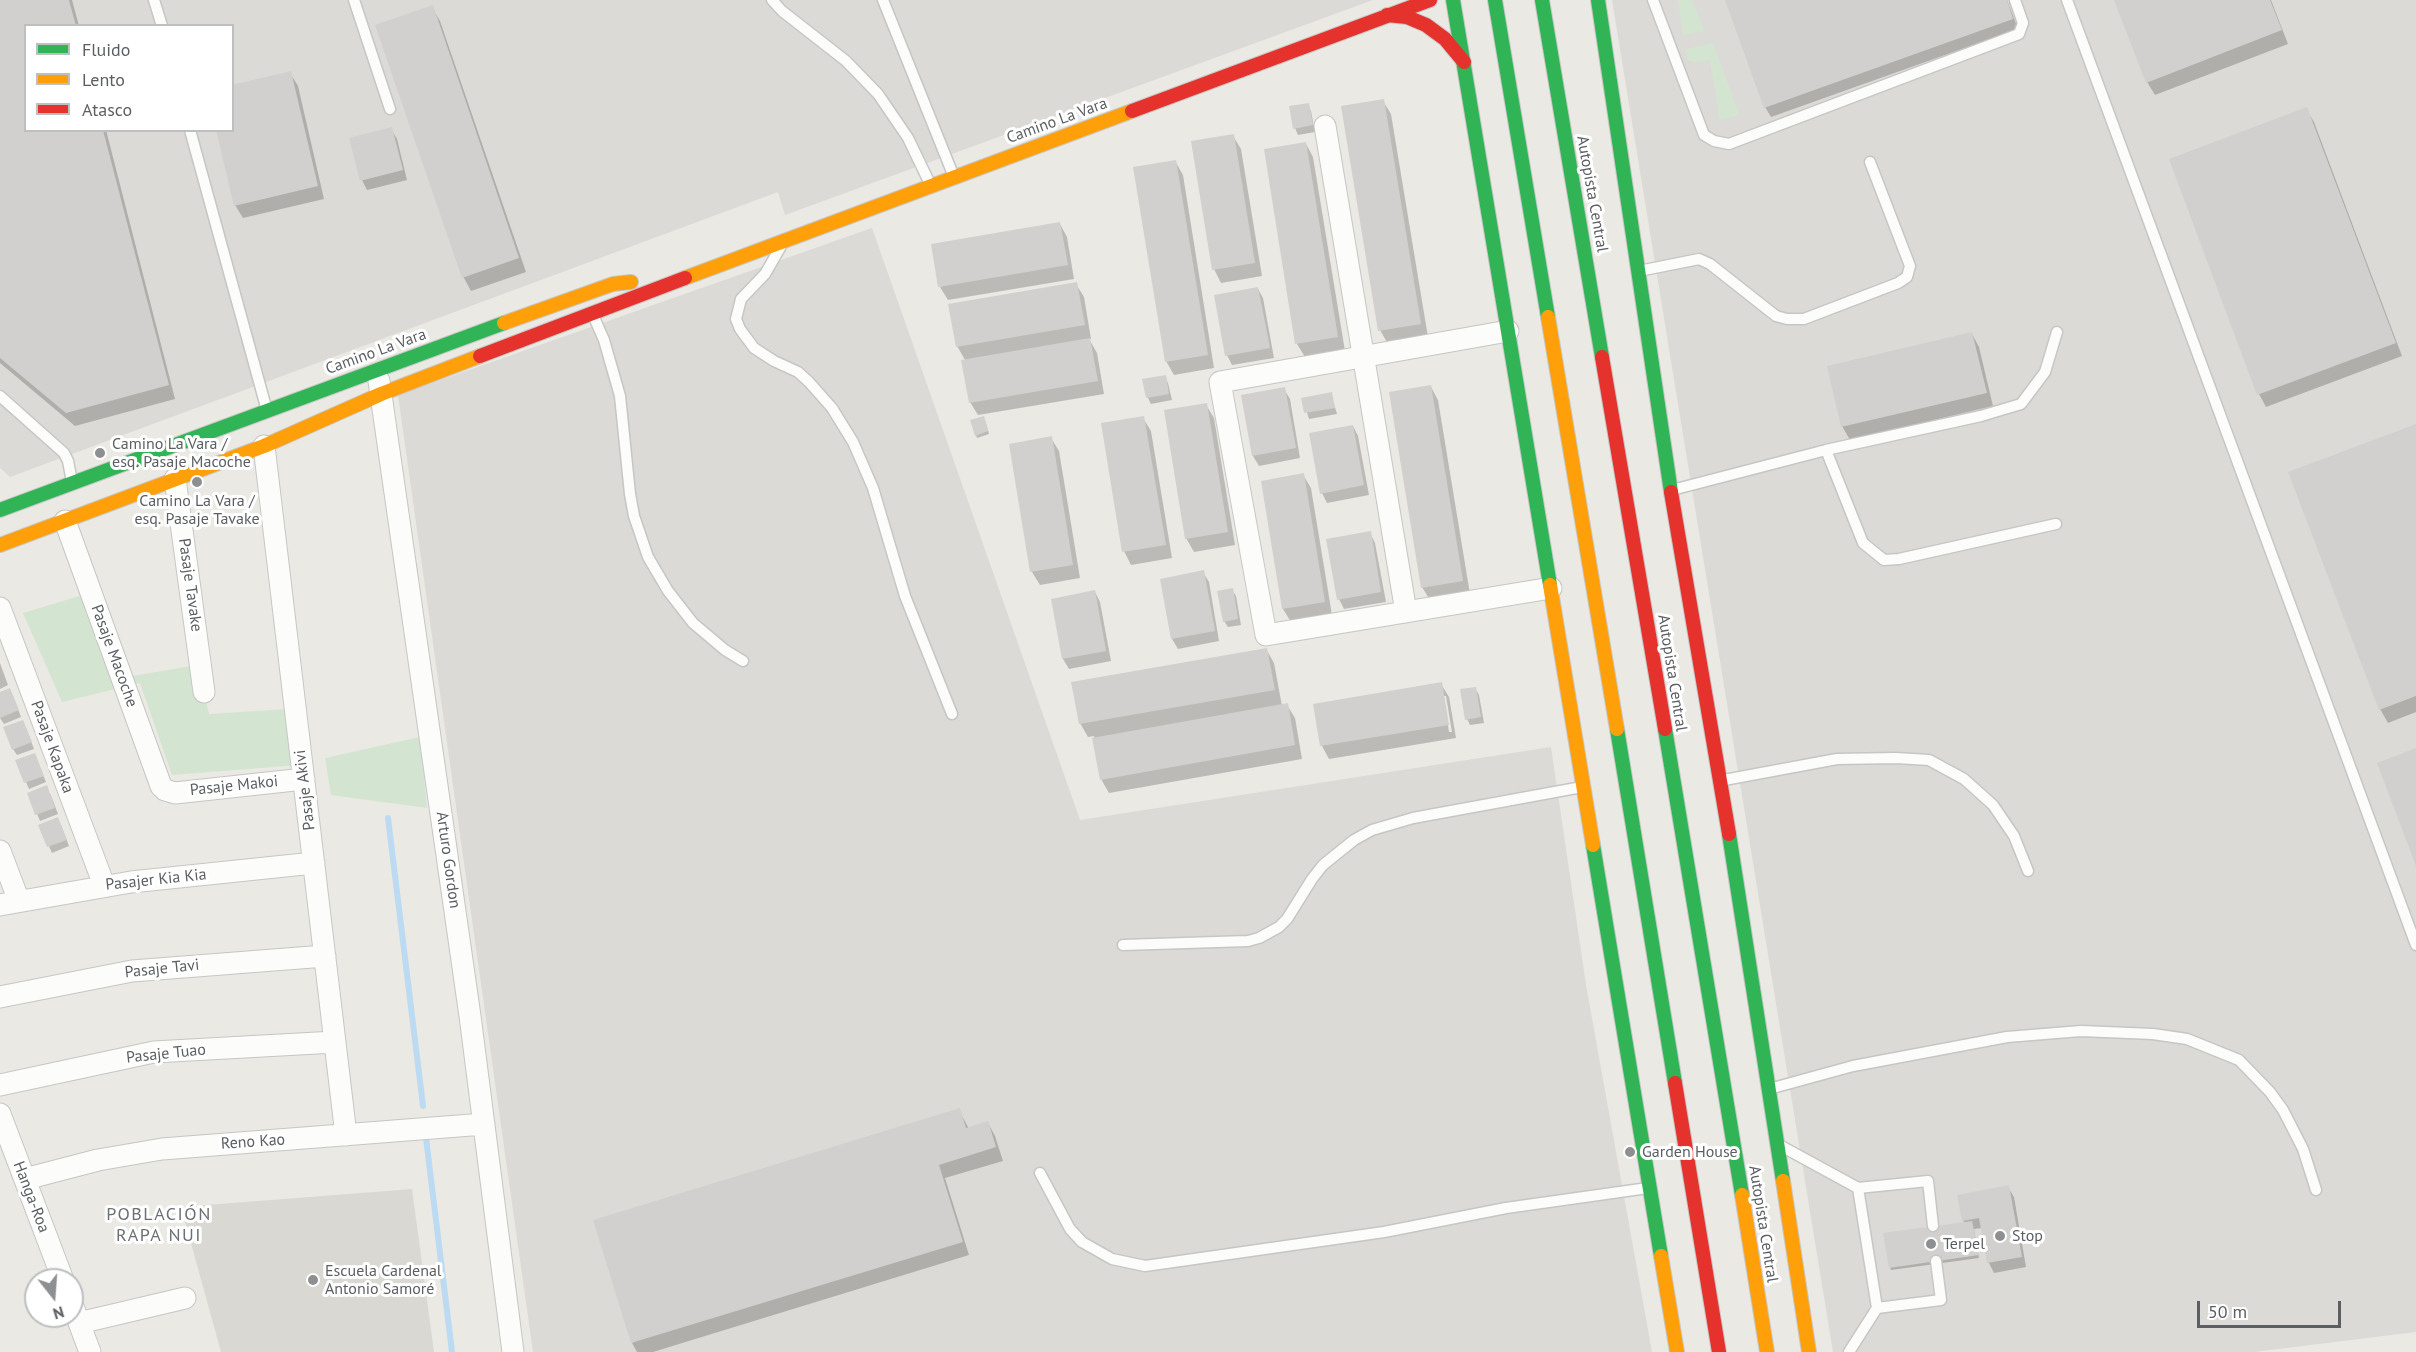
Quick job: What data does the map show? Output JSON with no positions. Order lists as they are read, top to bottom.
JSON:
{
  "streets": {
    "main road": ["Camino La Vara", "Autopista Central"],
    "street": [
      "Pasaje Tavake",
      "Pasaje Macoche",
      "Pasaje Kapaka",
      "Pasaje Makoi",
      "Pasaje Akivi",
      "Arturo Gordon",
      "Pasajer Kia Kia",
      "Pasaje Tavi",
      "Pasaje Tuao",
      "Reno Kao",
      "Hanga-Roa"
    ]
  },
  "crossings": [
    ["Camino La Vara", "Pasaje Tavake"],
    ["Camino La Vara", "Pasaje Macoche"],
    ["Camino La Vara", "Pasaje Akivi"],
    ["Camino La Vara", "Arturo Gordon"],
    ["Pasaje Macoche", "Pasaje Makoi"],
    ["Pasaje Kapaka", "Pasajer Kia Kia"],
    ["Pasaje Makoi", "Pasaje Akivi"],
    ["Pasaje Akivi", "Pasajer Kia Kia"],
    ["Pasaje Akivi", "Pasaje Tavi"],
    ["Pasaje Akivi", "Pasaje Tuao"],
    ["Pasaje Akivi", "Reno Kao"],
    ["Arturo Gordon", "Reno Kao"],
    ["Reno Kao", "Hanga-Roa"]
  ],
  "districts": ["POBLACIÓN RAPA NUI"],
  "places": [
    "Camino La Vara / esq. Pasaje Macoche",
    "Camino La Vara / esq. Pasaje Tavake",
    "Garden House",
    "Stop",
    "Terpel",
    "Escuela Cardenal Antonio Samoré"
  ],
  "legend": ["Fluido", "Lento", "Atasco"],
  "scale_bar": "50 m",
  "north": "bottom"
}
